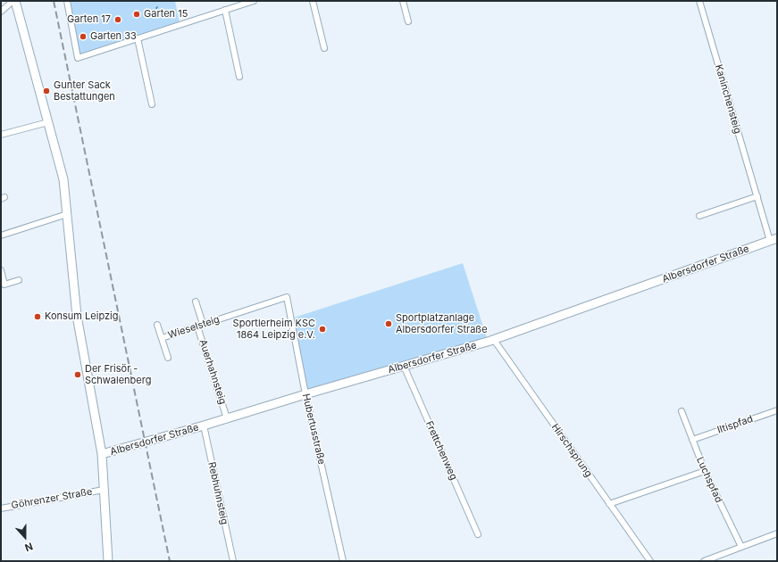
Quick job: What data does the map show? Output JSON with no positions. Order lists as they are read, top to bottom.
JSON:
{
  "streets": {
    "street": [
      "Kaninchensteig",
      "Albersdorfer Straße",
      "Wieselsteig",
      "Auerhahnsteig",
      "Iltispfad",
      "Hubertusstraße",
      "Frettchenweg",
      "Hirschsprung",
      "Luchspfad",
      "Rebhuhnsteig",
      "Göhrenzer Straße"
    ]
  },
  "crossings": [
    ["Kaninchensteig", "Albersdorfer Straße"],
    ["Albersdorfer Straße", "Auerhahnsteig"],
    ["Albersdorfer Straße", "Hubertusstraße"],
    ["Albersdorfer Straße", "Frettchenweg"],
    ["Albersdorfer Straße", "Hirschsprung"],
    ["Albersdorfer Straße", "Rebhuhnsteig"],
    ["Wieselsteig", "Auerhahnsteig"],
    ["Wieselsteig", "Hubertusstraße"],
    ["Iltispfad", "Luchspfad"]
  ],
  "places": [
    "Garten 15",
    "Garten 17",
    "Garten 33",
    "Gunter Sack Bestattungen",
    "Konsum Leipzig",
    "Sportplatzanlage Albersdorfer Straße",
    "Sportlerheim KSC 1864 Leipzig e.V.",
    "Der Frisör - Schwalenberg"
  ],
  "north": "bottom"
}
